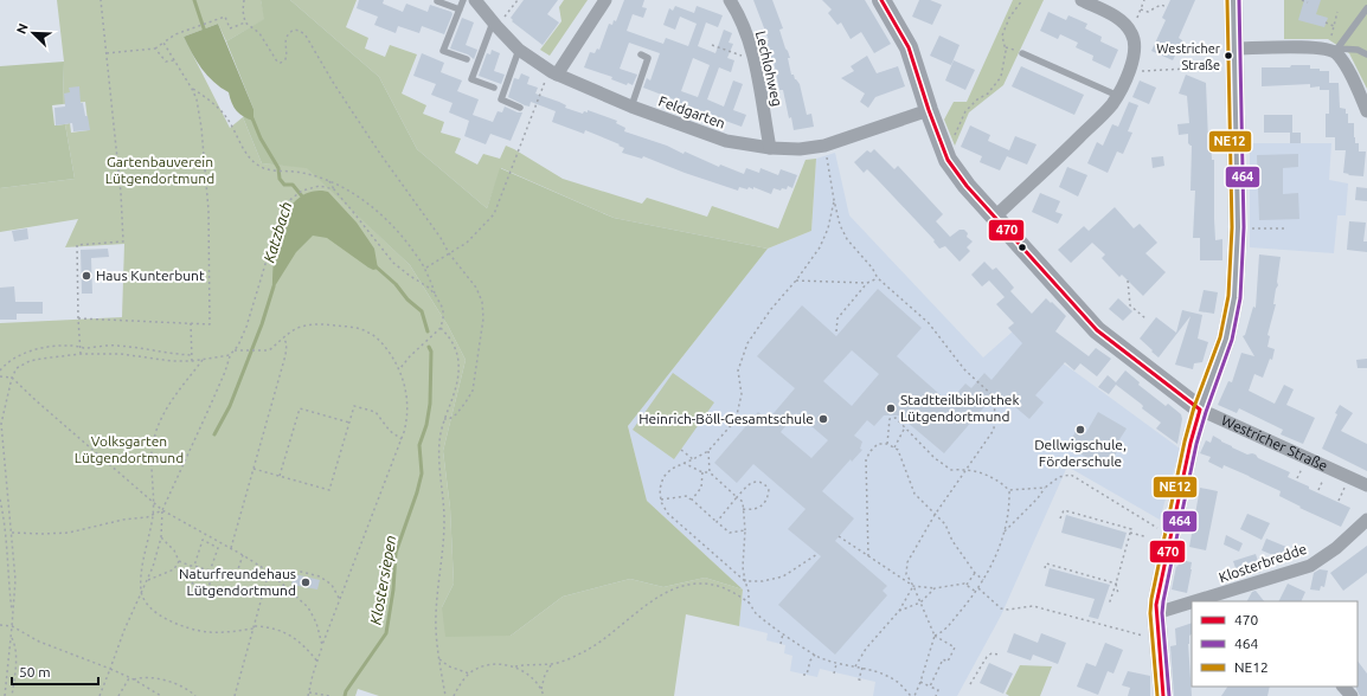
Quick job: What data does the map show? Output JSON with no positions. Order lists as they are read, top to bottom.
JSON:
{
  "streets": {
    "street": [
      "Lechlohweg",
      "Feldgarten",
      "Westricher Straße",
      "Klosterbredde"
    ]
  },
  "crossings": [
    ["Lechlohweg", "Feldgarten"],
    ["Feldgarten", "Westricher Straße"]
  ],
  "water": ["Katzbach", "Klostersiepen"],
  "parks": ["Gartenbauverein Lütgendortmund", "Volksgarten Lütgendortmund"],
  "places": [
    "Westricher Straße",
    "Haus Kunterbunt",
    "Stadtteilbibliothek Lütgendortmund",
    "Heinrich-Böll-Gesamtschule",
    "Dellwigschule, Förderschule",
    "Naturfreundehaus Lütgendortmund"
  ],
  "lines": ["transit line 470", "transit line 464", "transit line NE12"],
  "legend": ["470", "464", "NE12"],
  "scale_bar": "50 m",
  "north": "top left"
}
